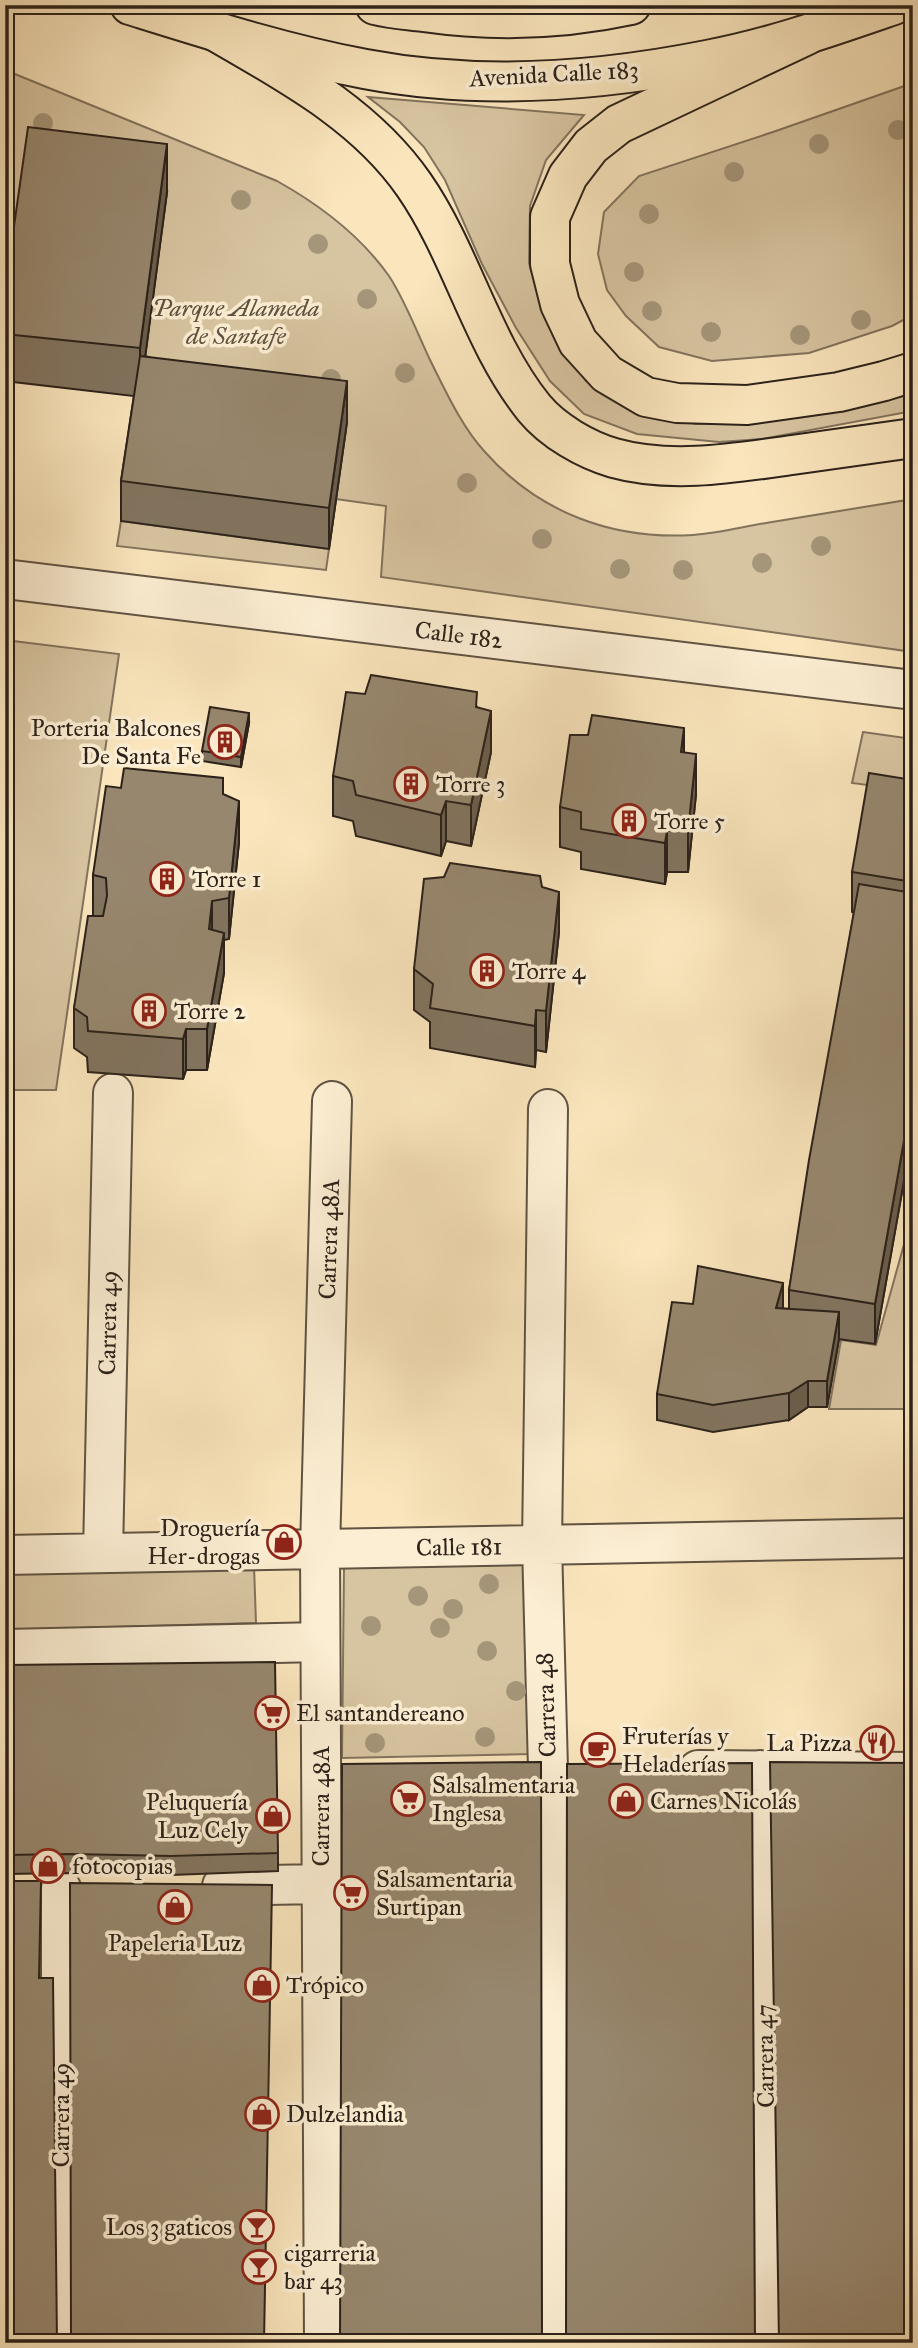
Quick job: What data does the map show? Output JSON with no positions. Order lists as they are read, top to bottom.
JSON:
{
  "streets": {
    "main road": ["Avenida Calle 183"],
    "street": [
      "Calle 182",
      "Carrera 48A",
      "Carrera 49",
      "Calle 181",
      "Carrera 48",
      "Carrera 47"
    ]
  },
  "crossings": [
    ["Carrera 48A", "Calle 181"],
    ["Carrera 49", "Calle 181"],
    ["Calle 181", "Carrera 48"]
  ],
  "parks": ["Parque Alameda de Santafe"],
  "places": {
    "building": [
      "Porteria Balcones De Santa Fe",
      "Torre 3",
      "Torre 5",
      "Torre 1",
      "Torre 4",
      "Torre 2"
    ],
    "shop": [
      "Droguería Her-drogas",
      "Carnes Nicolás",
      "Peluquería Luz Cely",
      "fotocopias",
      "Papeleria Luz",
      "Trópico",
      "Dulzelandia"
    ],
    "supermarket": ["El santandereano", "Salsalmentaria Inglesa", "Salsamentaria Surtipan"],
    "restaurant": ["La Pizza"],
    "cafe": ["Fruterías y Heladerías"],
    "bar": ["Los 3 gaticos", "cigarreria bar 43"]
  }
}
